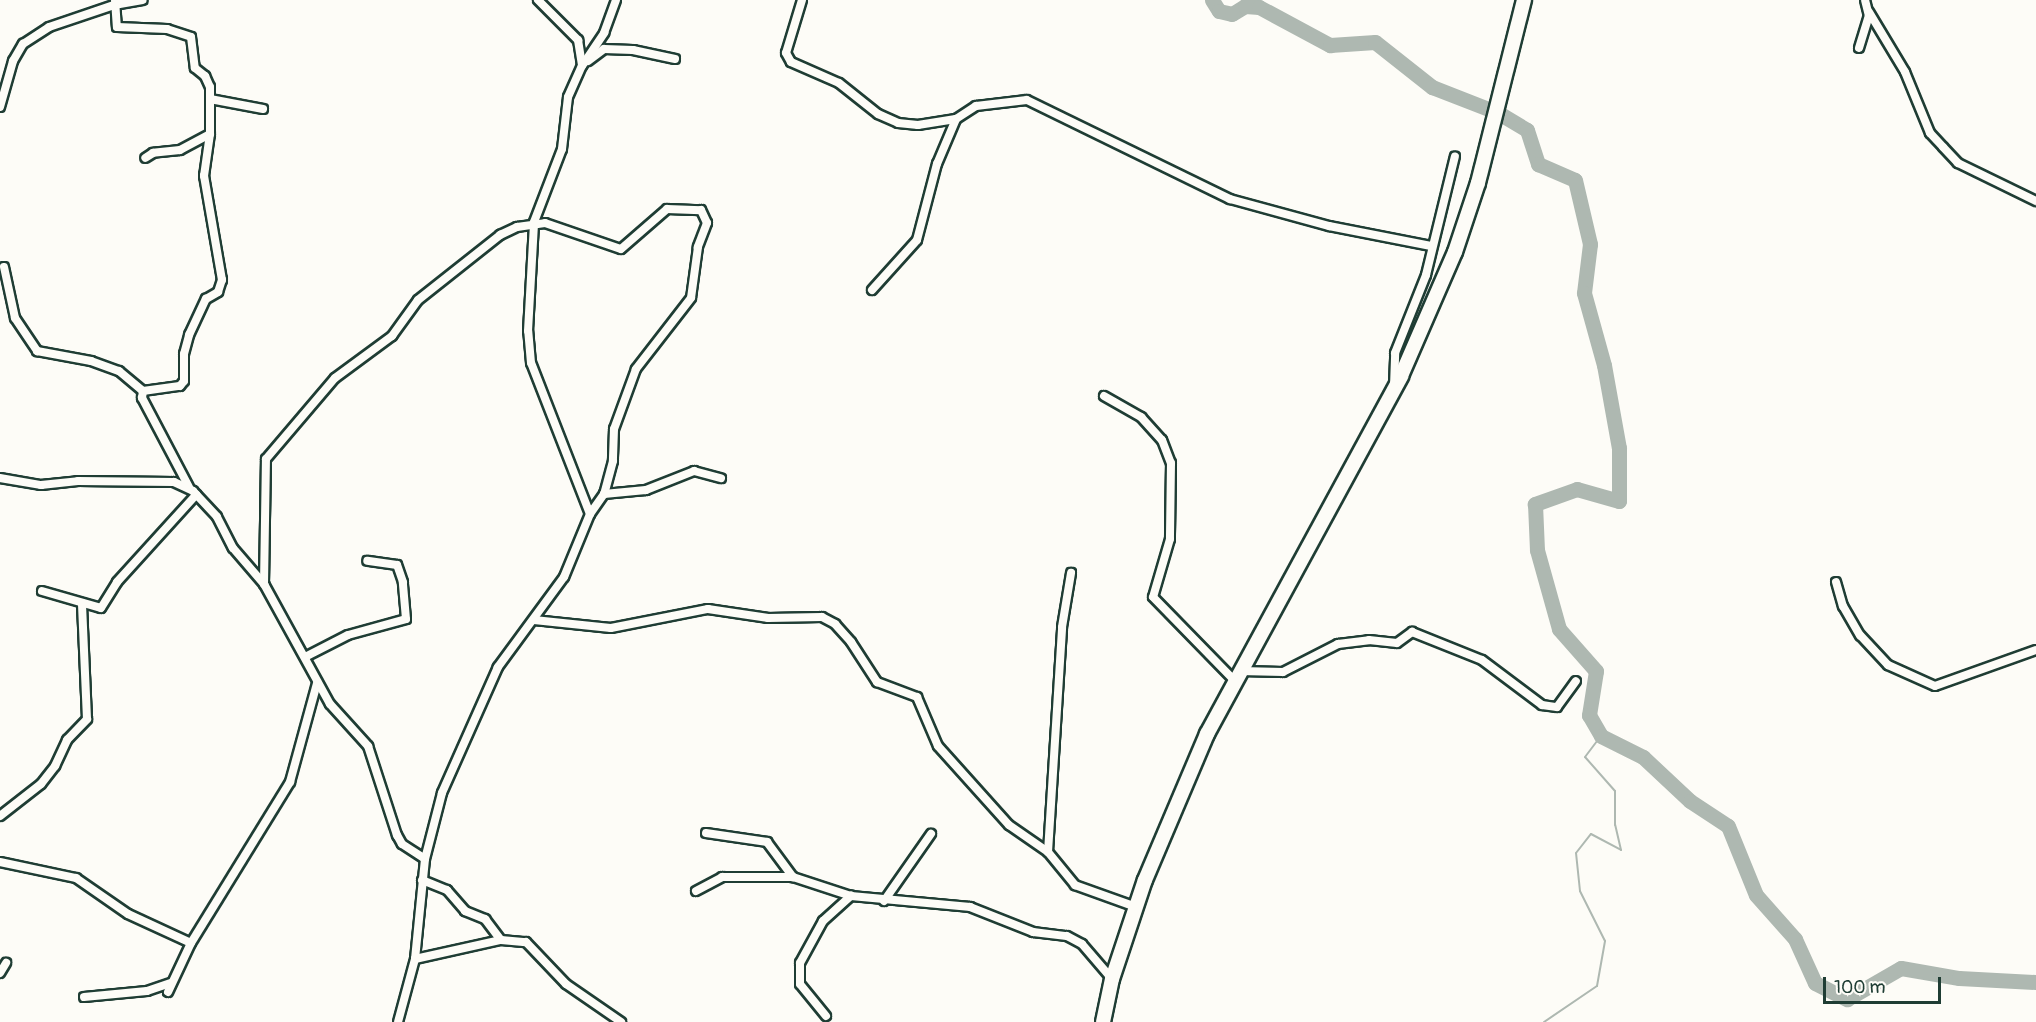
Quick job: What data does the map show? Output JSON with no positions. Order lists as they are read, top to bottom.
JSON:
{
  "scale_bar": "100 m"
}
